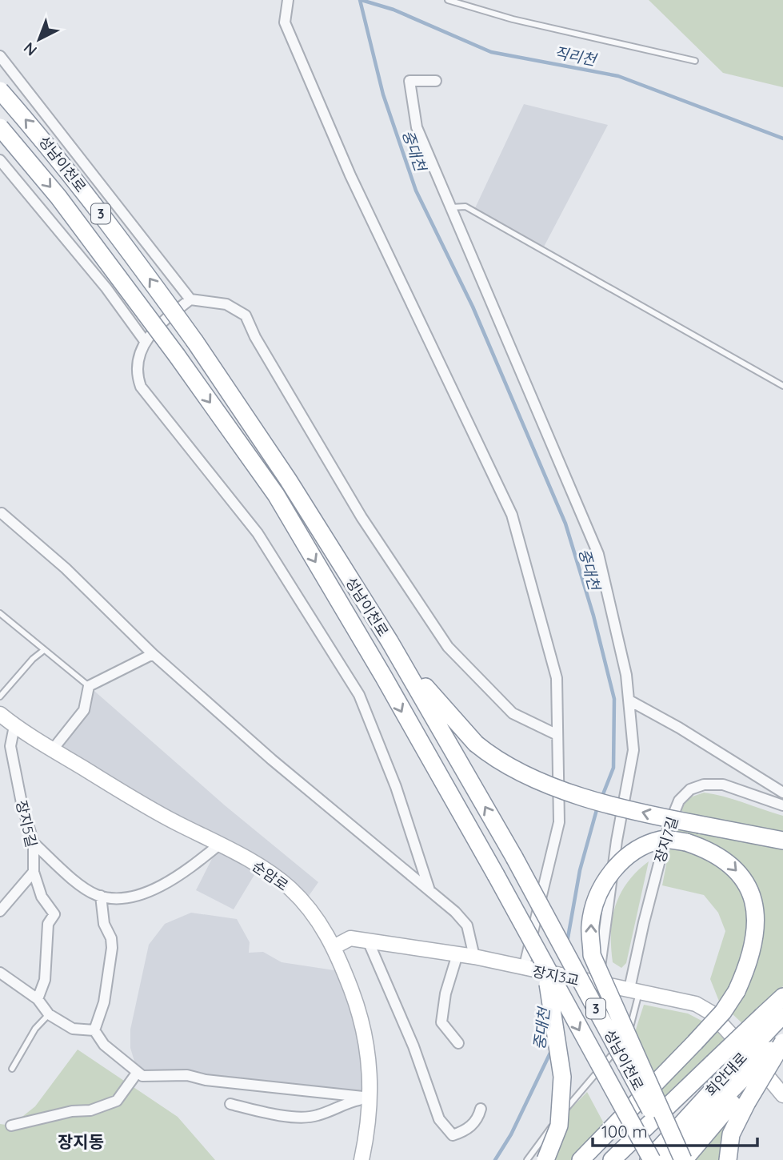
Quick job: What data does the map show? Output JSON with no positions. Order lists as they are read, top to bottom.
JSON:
{
  "streets": {
    "highway": ["성남이천로", "3", "회안대로"],
    "street": [
      "장지5길",
      "장지7길",
      "순암로",
      "장지3교"
    ]
  },
  "crossings": [
    ["성남이천로", "회안대로"],
    ["장지5길", "순암로"],
    ["순암로", "장지3교"]
  ],
  "districts": ["장지동"],
  "water": ["직리천", "중대천"],
  "scale_bar": "100 m",
  "north": "bottom left"
}
